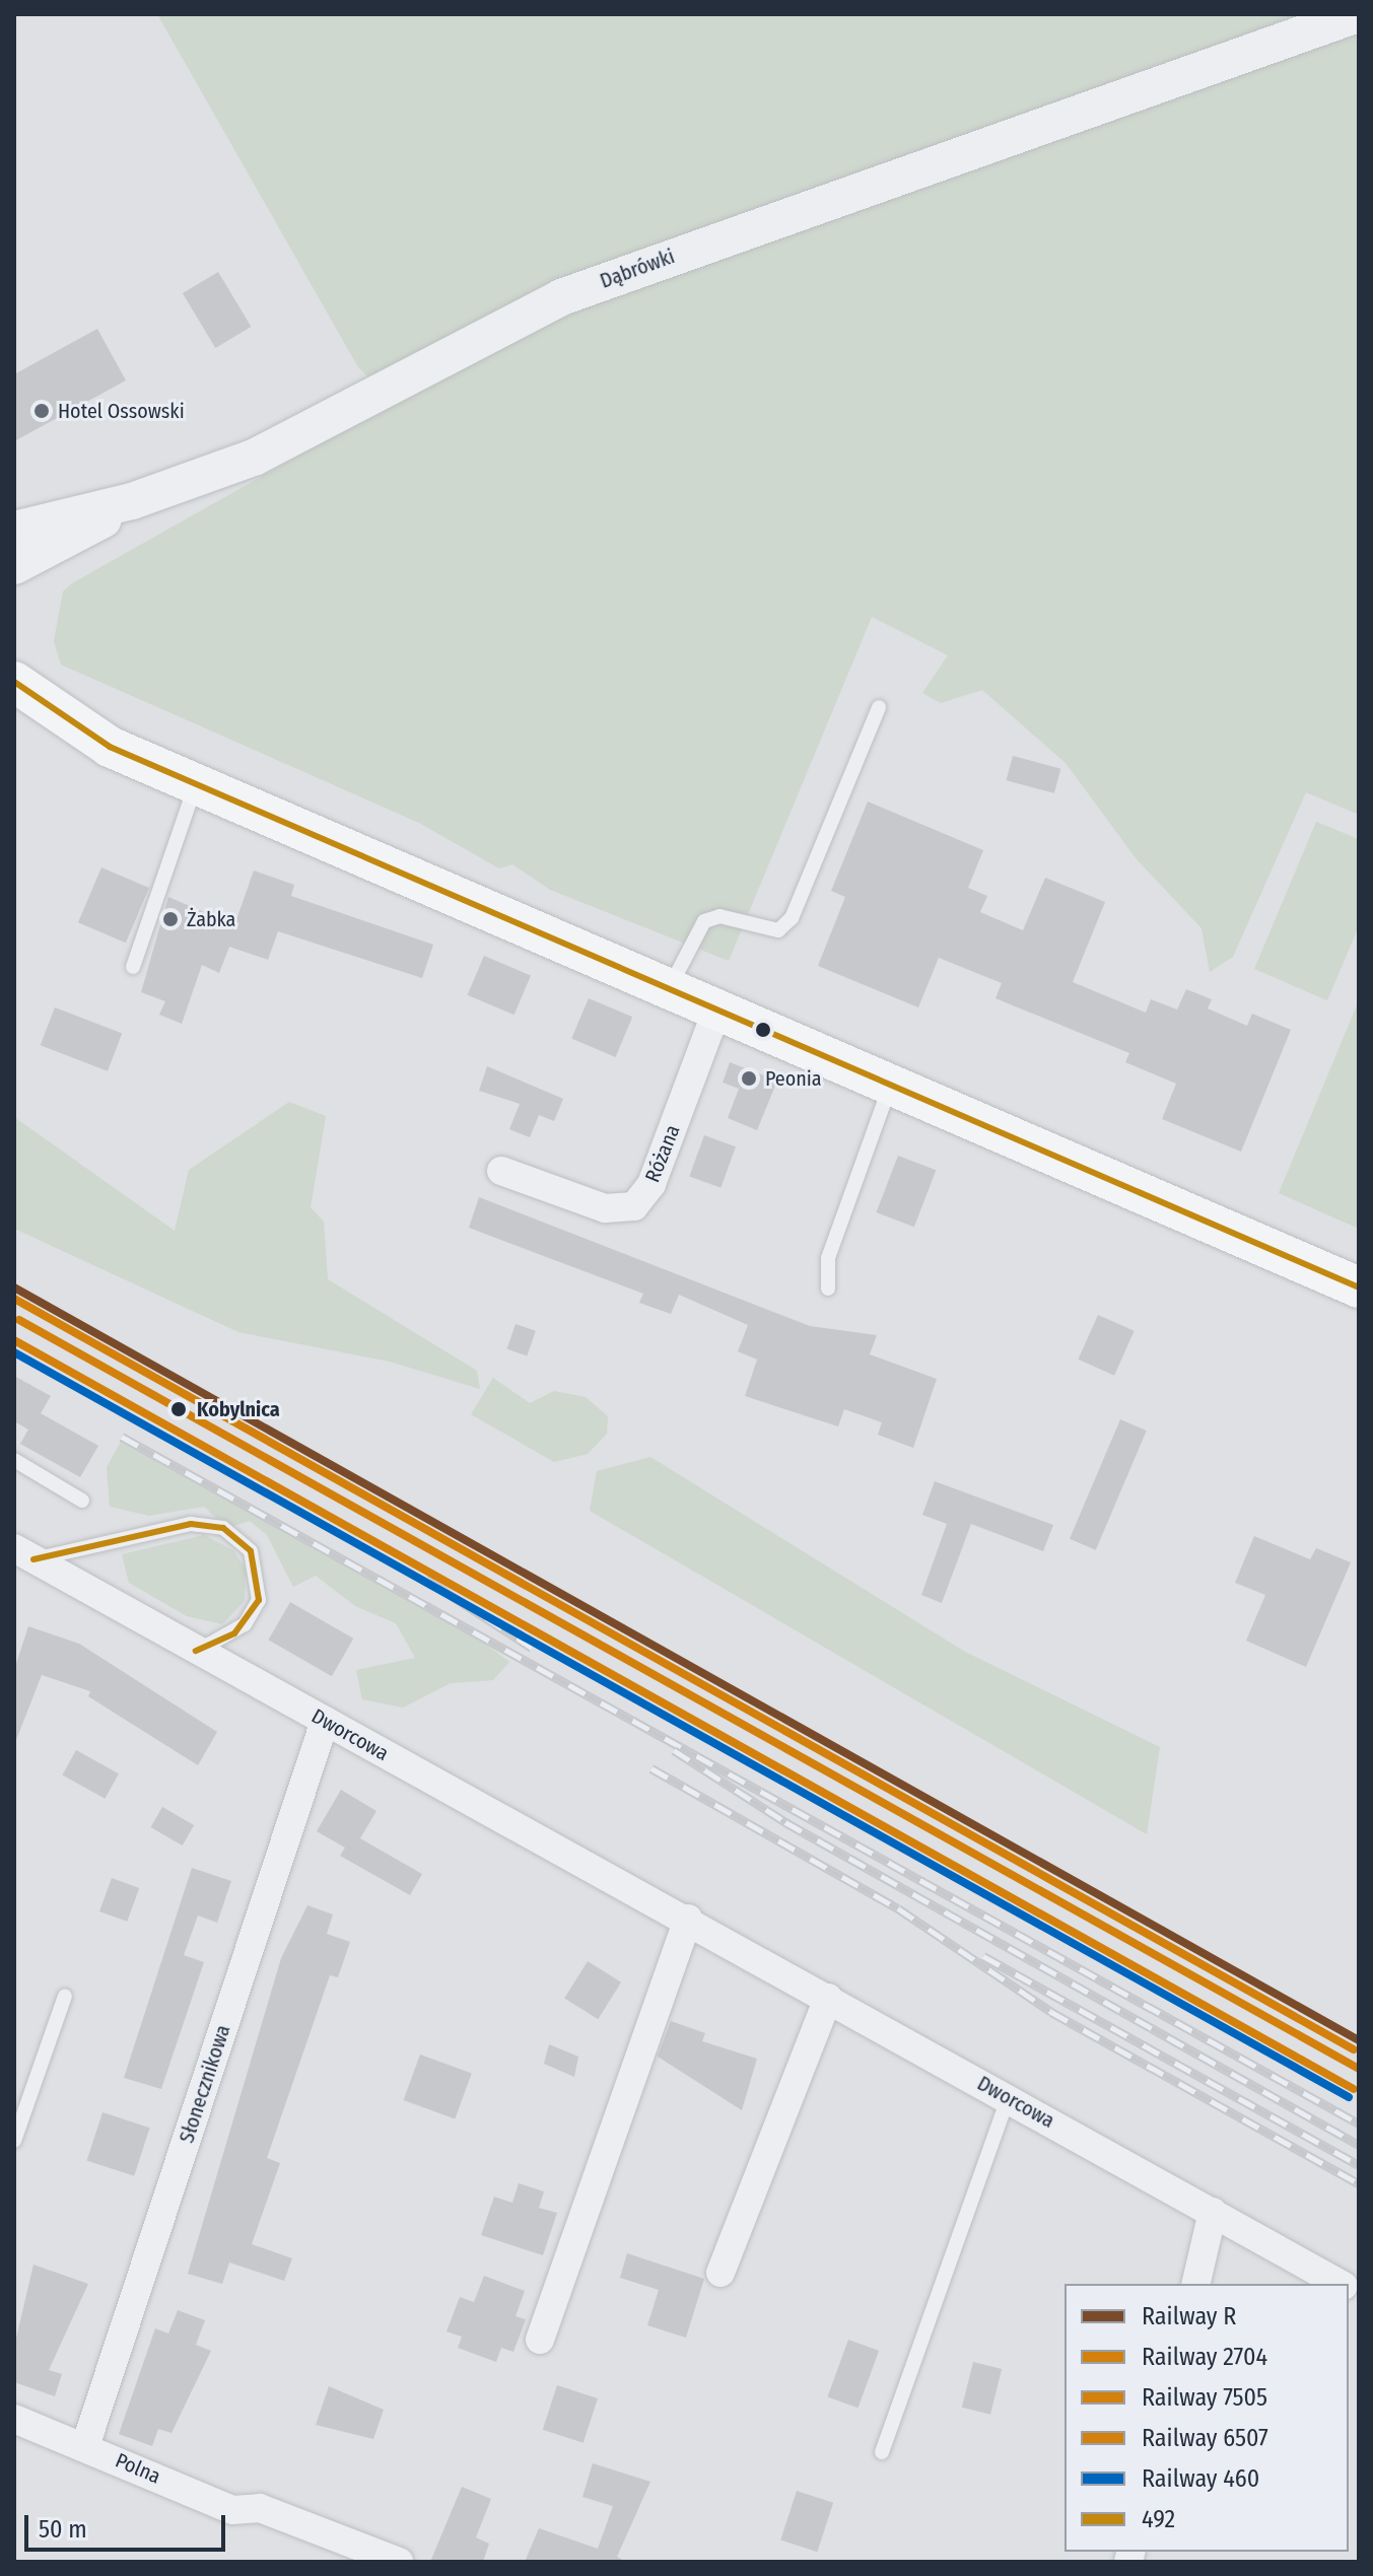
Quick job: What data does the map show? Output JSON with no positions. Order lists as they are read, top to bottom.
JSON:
{
  "streets": {
    "street": [
      "Dąbrówki",
      "Różana",
      "Dworcowa",
      "Słonecznikowa",
      "Polna"
    ]
  },
  "crossings": [
    ["Dworcowa", "Słonecznikowa"],
    ["Słonecznikowa", "Polna"]
  ],
  "places": [
    "Hotel Ossowski",
    "Żabka",
    "Peonia",
    "Kobylnica"
  ],
  "lines": [
    "transit line 492",
    "rail line R",
    "rail line 2704",
    "rail line 6507",
    "rail line 7505",
    "rail line 460"
  ],
  "legend": [
    "Railway R",
    "Railway 2704",
    "Railway 7505",
    "Railway 6507",
    "Railway 460",
    "492"
  ],
  "scale_bar": "50 m"
}
